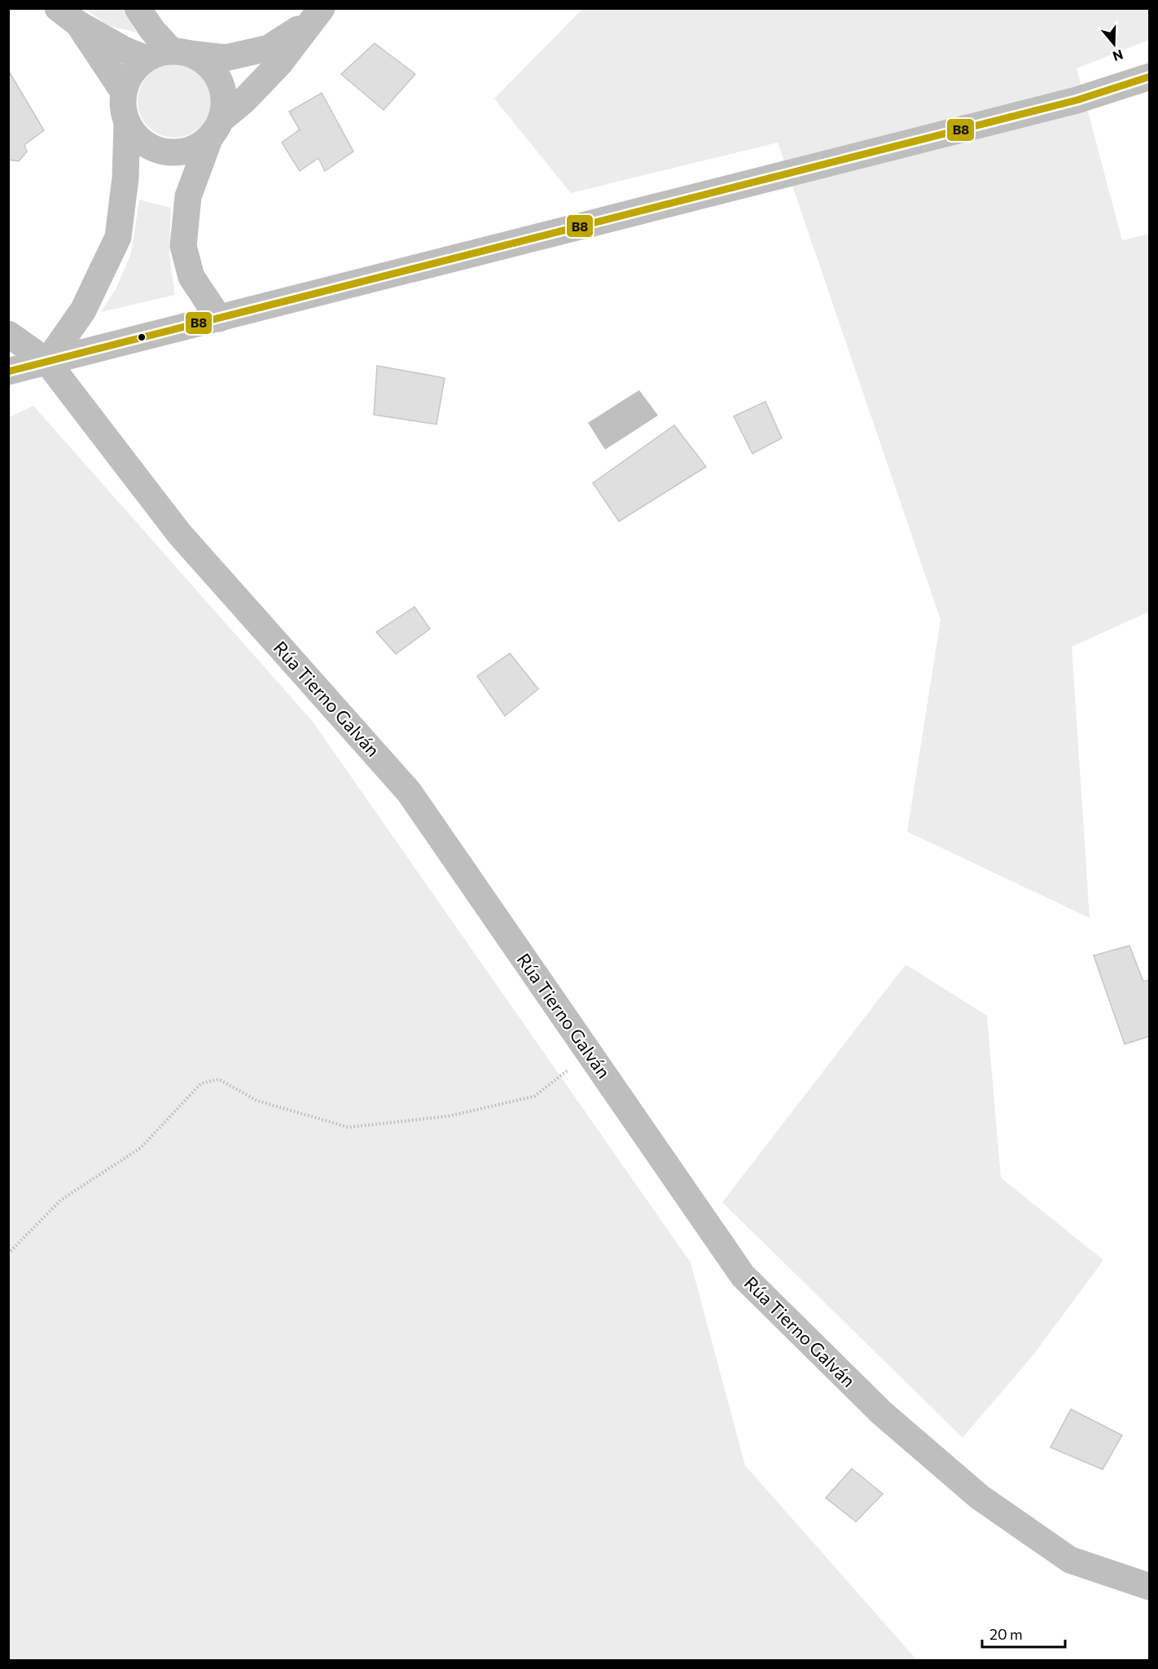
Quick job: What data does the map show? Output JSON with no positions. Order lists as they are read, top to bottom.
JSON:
{
  "streets": {
    "street": ["Rúa Tierno Galván"]
  },
  "lines": ["transit line B8"],
  "scale_bar": "20 m",
  "north": "bottom"
}
